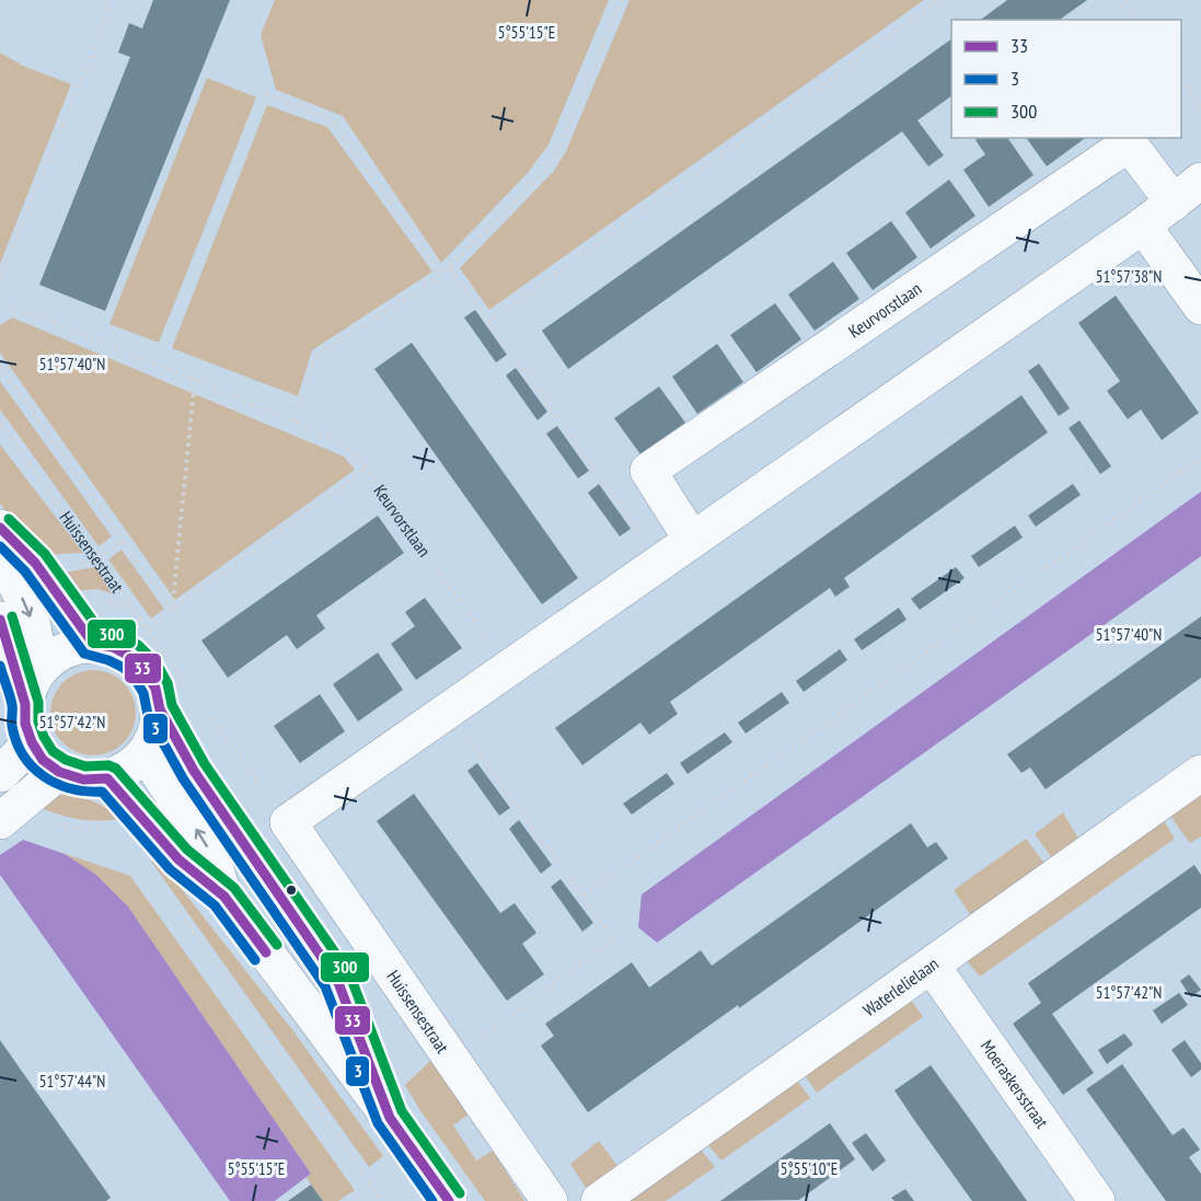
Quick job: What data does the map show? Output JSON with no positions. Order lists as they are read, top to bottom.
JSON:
{
  "streets": {
    "street": [
      "Keurvorstlaan",
      "Huissensestraat",
      "Waterlelielaan",
      "Moeraskersstraat"
    ]
  },
  "crossings": [
    ["Keurvorstlaan", "Huissensestraat"],
    ["Waterlelielaan", "Moeraskersstraat"]
  ],
  "lines": ["transit line 300", "transit line 33", "transit line 3"],
  "legend": ["33", "3", "300"],
  "coordinates": [
    "5°55'15\"E",
    "51°57'38\"N",
    "51°57'40\"N",
    "51°57'42\"N",
    "51°57'44\"N",
    "5°55'10\"E"
  ]
}
